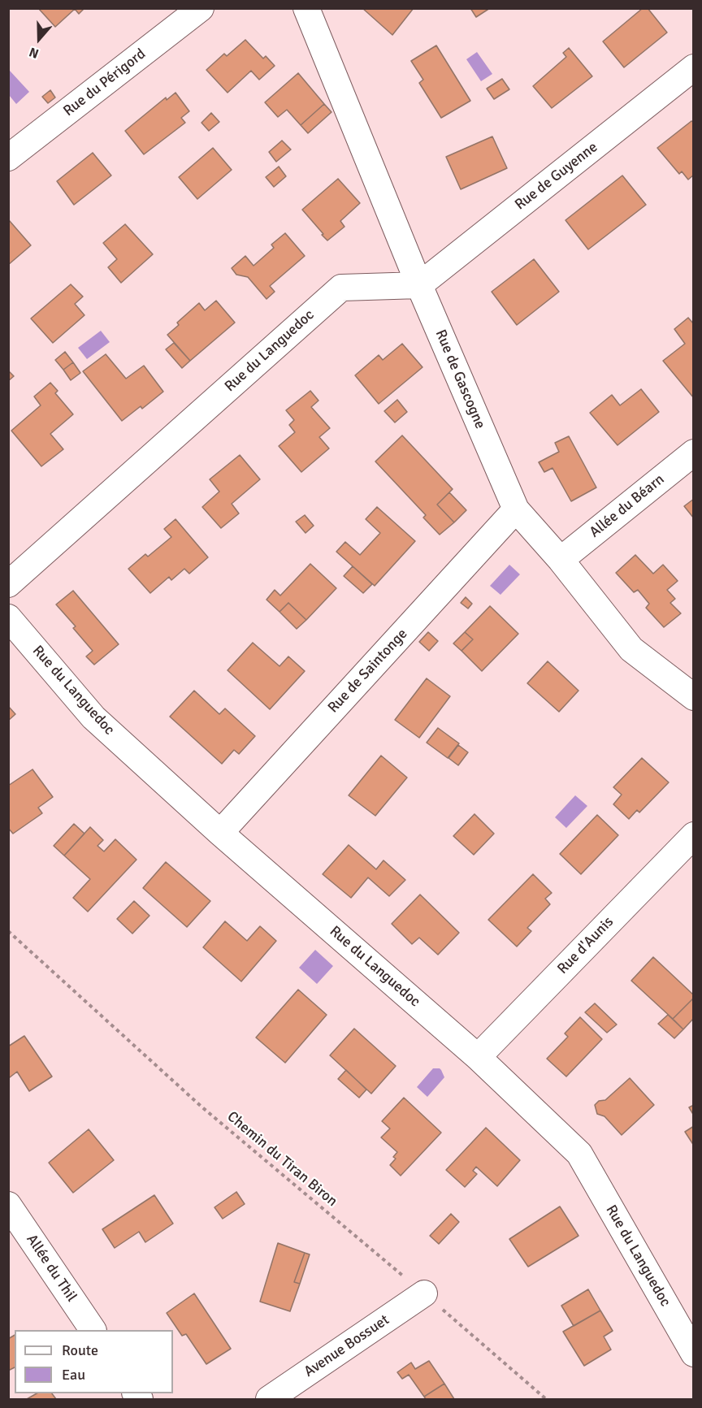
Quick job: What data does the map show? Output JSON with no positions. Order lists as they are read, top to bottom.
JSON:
{
  "streets": {
    "street": [
      "Rue du Périgord",
      "Rue de Guyenne",
      "Rue du Languedoc",
      "Rue de Gascogne",
      "Allée du Béarn",
      "Rue de Saintonge",
      "Rue d'Aunis",
      "Allée du Thil",
      "Avenue Bossuet"
    ],
    "path": ["Chemin du Tiran Biron"]
  },
  "crossings": [
    ["Rue de Guyenne", "Rue du Languedoc"],
    ["Rue de Guyenne", "Rue de Gascogne"],
    ["Rue du Languedoc", "Rue de Gascogne"],
    ["Rue du Languedoc", "Rue de Saintonge"],
    ["Rue du Languedoc", "Rue d'Aunis"],
    ["Rue de Gascogne", "Allée du Béarn"],
    ["Rue de Gascogne", "Rue de Saintonge"],
    ["Chemin du Tiran Biron", "Avenue Bossuet"]
  ],
  "legend": ["Route", "Eau"],
  "north": "bottom"
}
